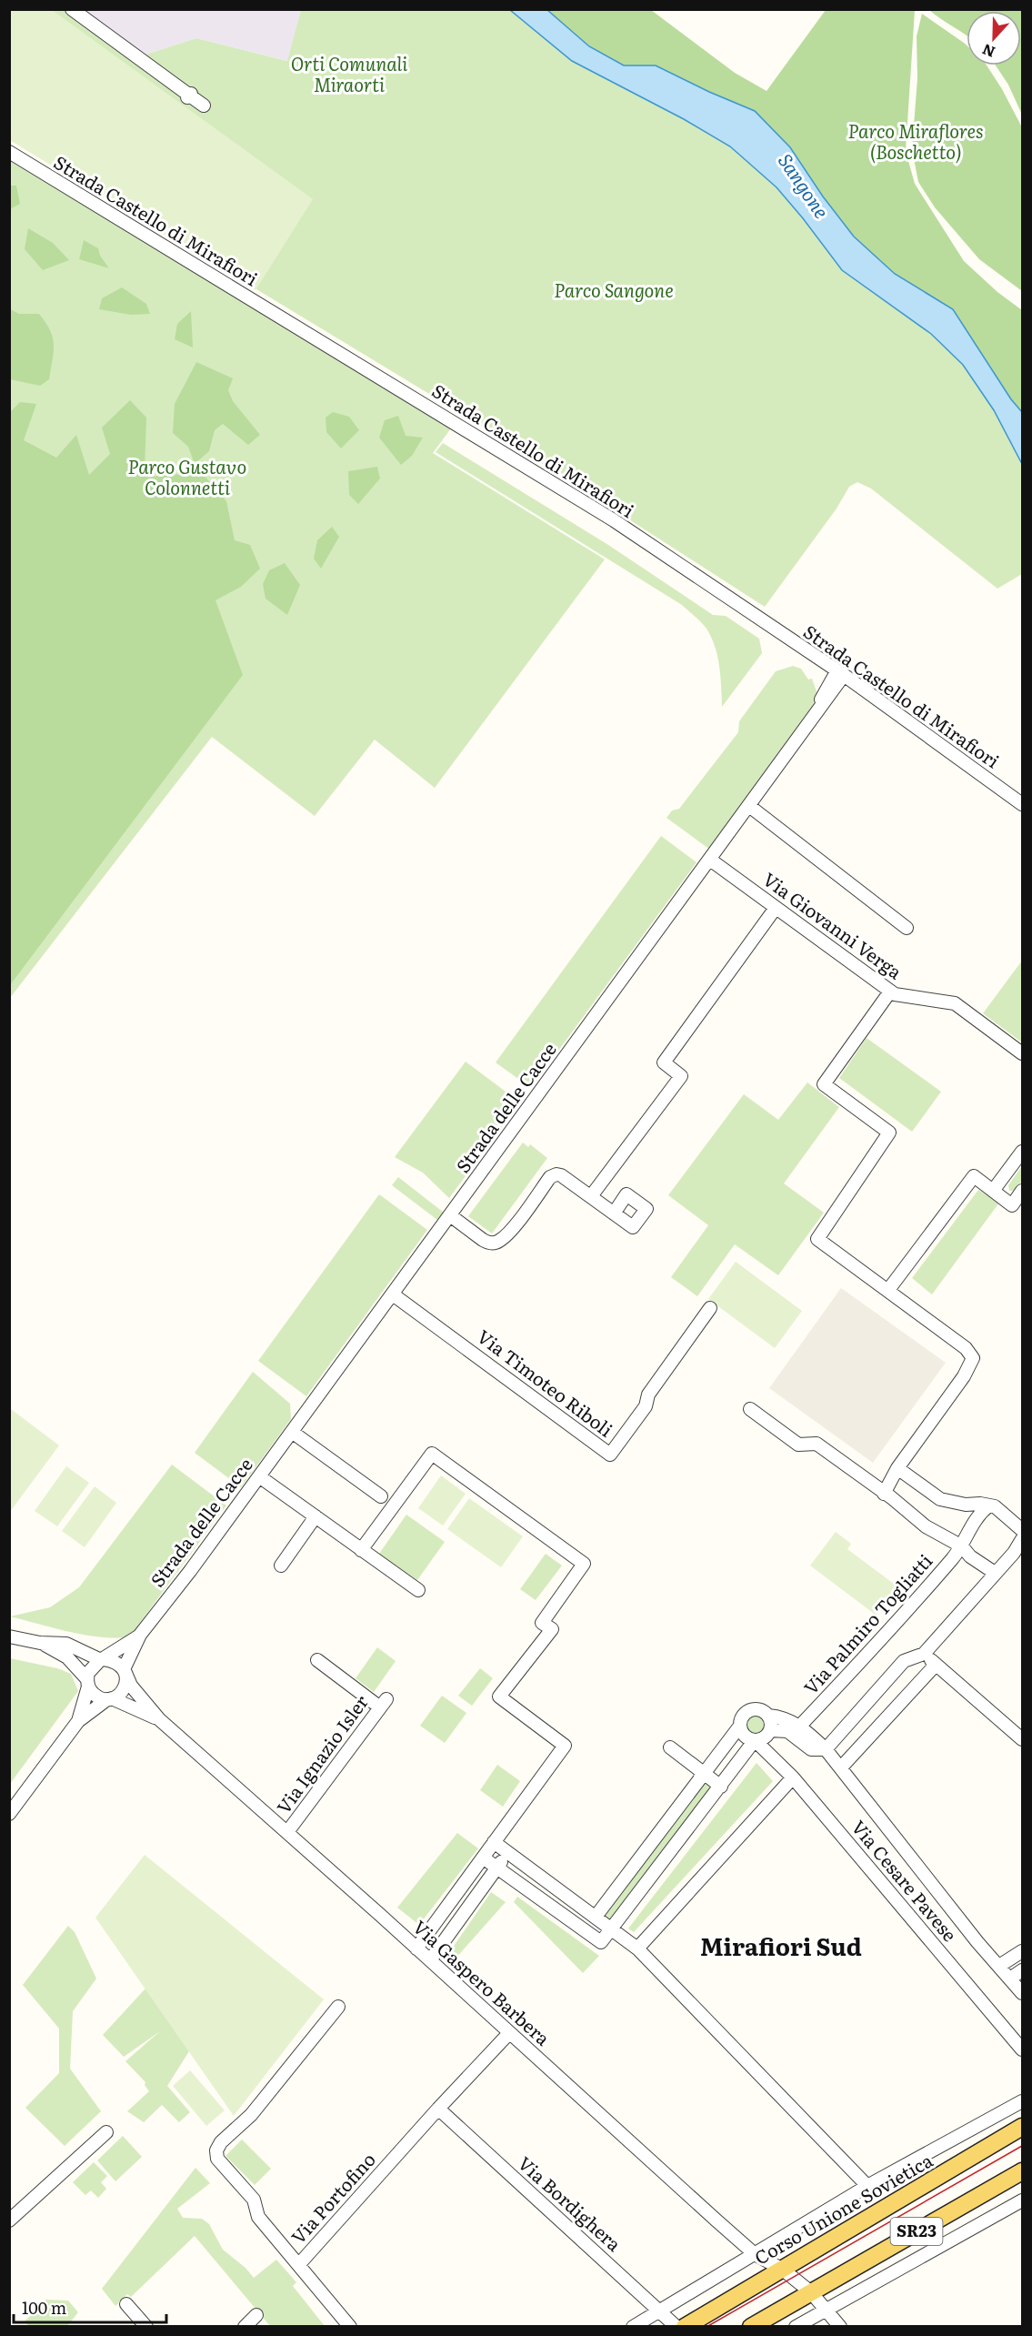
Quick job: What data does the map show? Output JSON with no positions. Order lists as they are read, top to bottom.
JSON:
{
  "streets": {
    "main road": ["Corso Unione Sovietica", "SR23"],
    "street": [
      "Strada Castello di Mirafiori",
      "Via Giovanni Verga",
      "Strada delle Cacce",
      "Via Timoteo Riboli",
      "Via Palmiro Togliatti",
      "Via Ignazio Isler",
      "Via Cesare Pavese",
      "Via Gaspero Barbera",
      "Via Portofino",
      "Via Bordighera"
    ]
  },
  "crossings": [
    ["Strada Castello di Mirafiori", "Strada delle Cacce"],
    ["Via Giovanni Verga", "Strada delle Cacce"],
    ["Strada delle Cacce", "Via Timoteo Riboli"],
    ["Strada delle Cacce", "Via Gaspero Barbera"],
    ["Via Palmiro Togliatti", "Via Cesare Pavese"],
    ["Via Ignazio Isler", "Via Gaspero Barbera"],
    ["Via Gaspero Barbera", "Via Portofino"],
    ["Via Gaspero Barbera", "Corso Unione Sovietica"],
    ["Via Gaspero Barbera", "SR23"],
    ["Via Portofino", "Via Bordighera"],
    ["Via Bordighera", "Corso Unione Sovietica"]
  ],
  "districts": ["Mirafiori Sud"],
  "water": ["Sangone"],
  "parks": [
    "Orti Comunali Miraorti",
    "Parco Miraflores (Boschetto)",
    "Parco Sangone",
    "Parco Gustavo Colonnetti"
  ],
  "scale_bar": "100 m",
  "north": "bottom"
}
